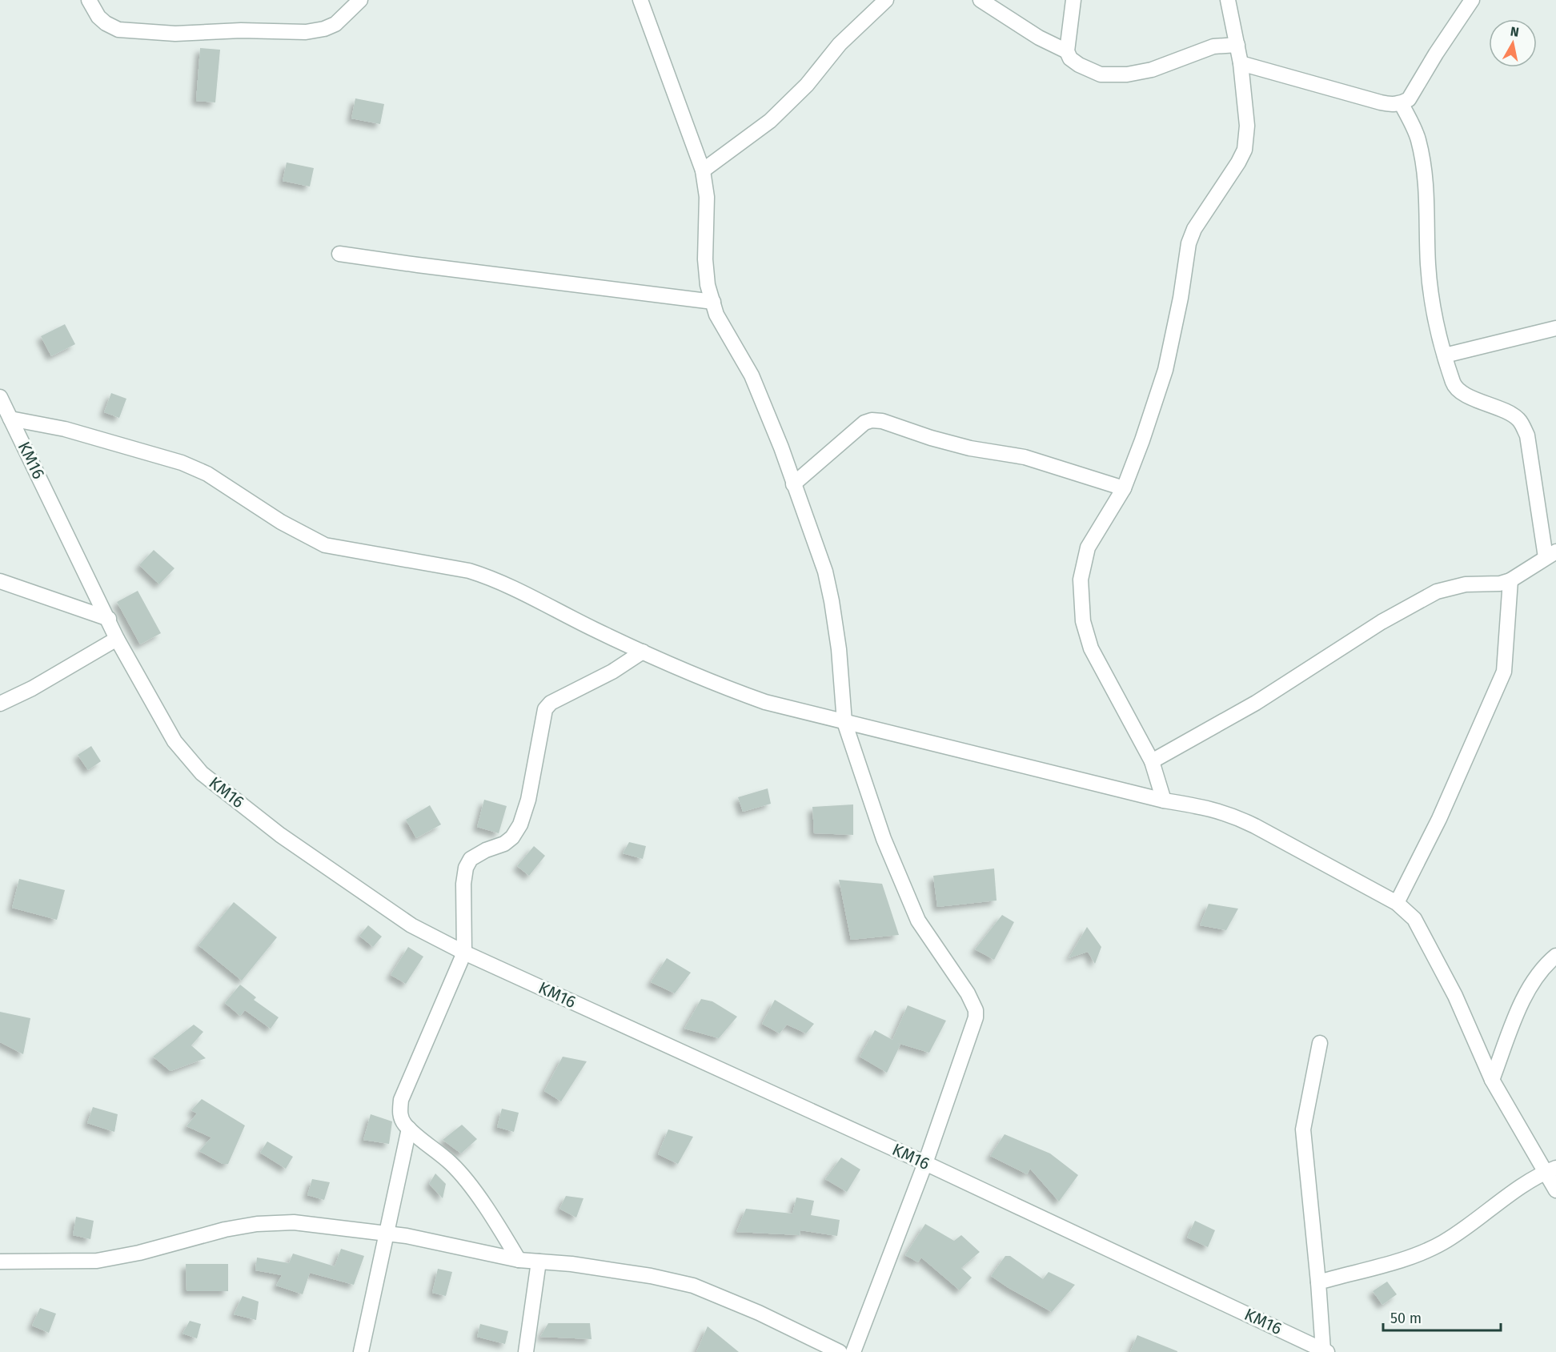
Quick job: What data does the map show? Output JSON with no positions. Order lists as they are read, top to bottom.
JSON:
{
  "streets": {
    "street": ["KM16"]
  },
  "scale_bar": "50 m",
  "north": "top"
}
